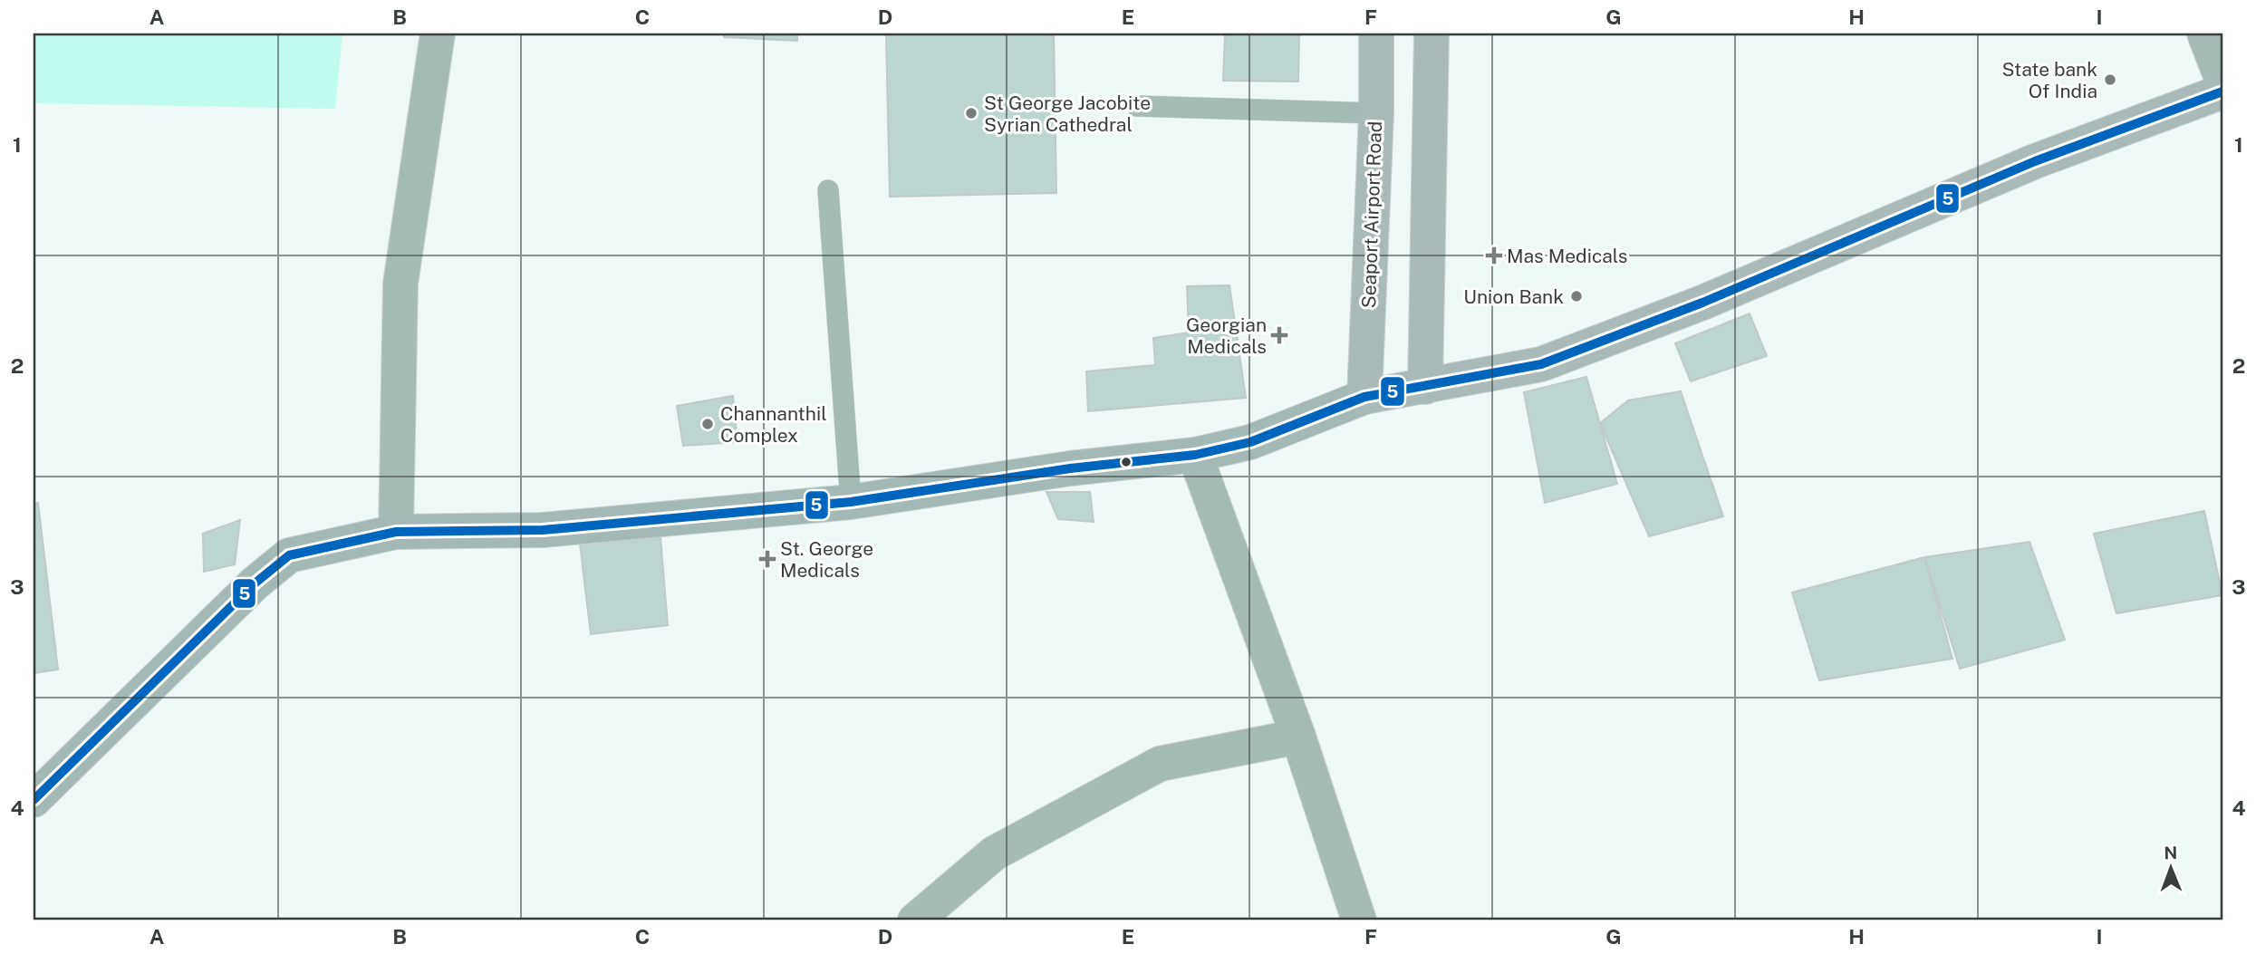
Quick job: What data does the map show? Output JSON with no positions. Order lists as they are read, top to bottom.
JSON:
{
  "streets": {
    "highway": ["Seaport Airport Road"]
  },
  "places": {
    "other": [
      "State bank Of India",
      "St George Jacobite Syrian Cathedral",
      "Union Bank",
      "Channanthil Complex"
    ],
    "health": ["Mas Medicals", "Georgian Medicals", "St. George Medicals"]
  },
  "lines": ["transit line 5"],
  "north": "top",
  "grid": {
    "columns": [
      "A",
      "B",
      "C",
      "D",
      "E",
      "F",
      "G",
      "H",
      "I"
    ],
    "rows": [
      "1",
      "2",
      "3",
      "4"
    ]
  }
}
